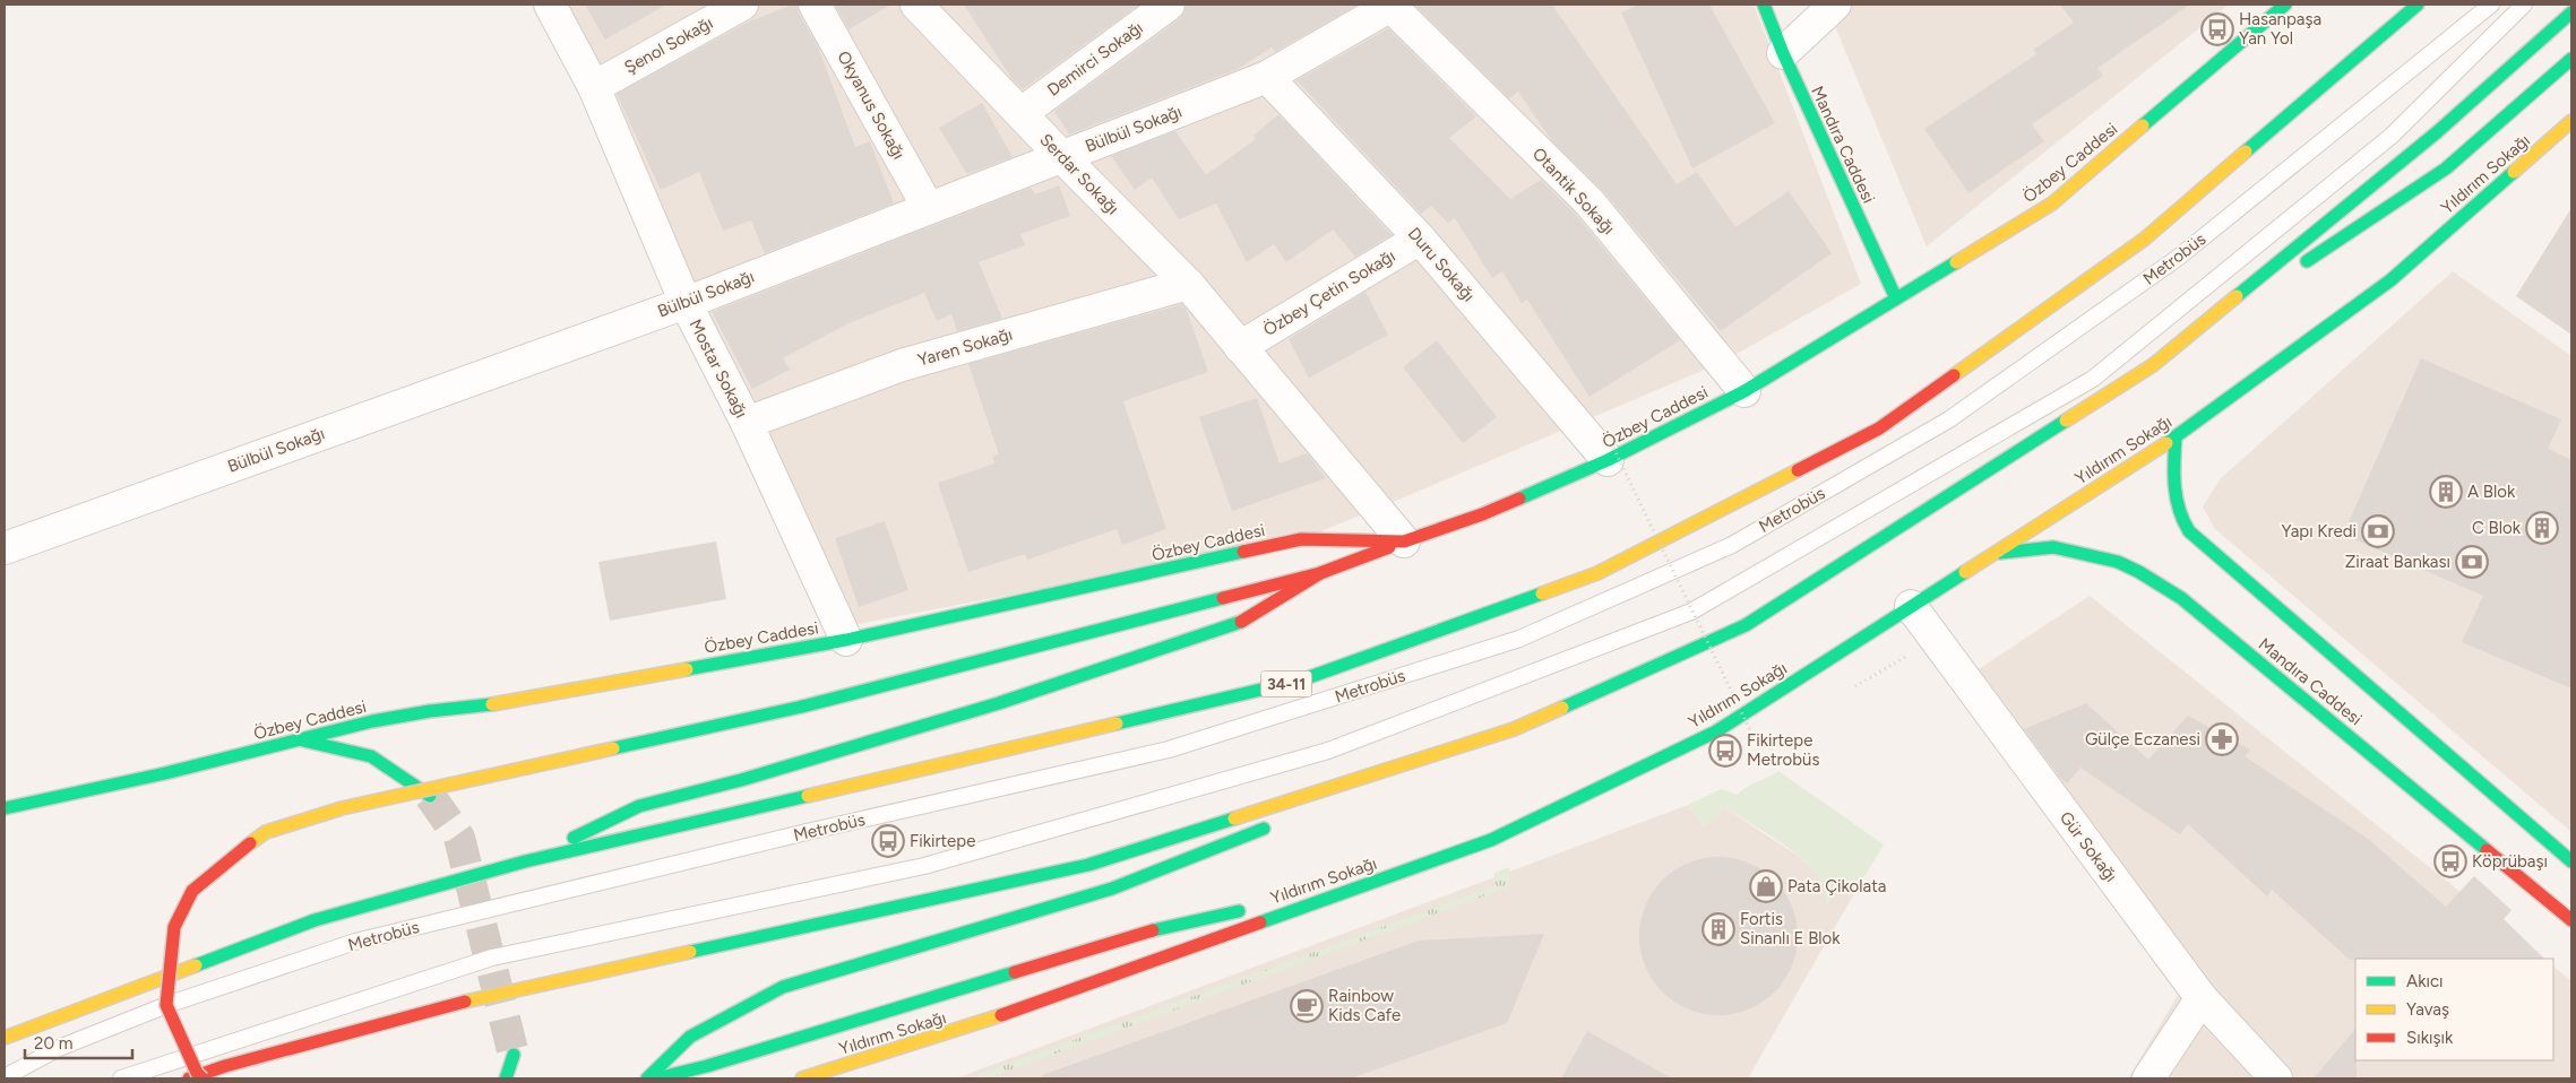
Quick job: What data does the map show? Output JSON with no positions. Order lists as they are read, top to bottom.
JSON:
{
  "streets": {
    "main road": [
      "Mandıra Caddesi",
      "Özbey Caddesi",
      "Yıldırım Sokağı",
      "34-11"
    ],
    "street": [
      "Şenol Sokağı",
      "Demirci Sokağı",
      "Okyanus Sokağı",
      "Bülbül Sokağı",
      "Serdar Sokağı",
      "Otantik Sokağı",
      "Duru Sokağı",
      "Özbey Çetin Sokağı",
      "Yaren Sokağı",
      "Mostar Sokağı",
      "Gür Sokağı"
    ],
    "lane": ["Metrobüs"]
  },
  "crossings": [
    ["Şenol Sokağı", "Mostar Sokağı"],
    ["Demirci Sokağı", "Serdar Sokağı"],
    ["Okyanus Sokağı", "Bülbül Sokağı"],
    ["Bülbül Sokağı", "Serdar Sokağı"],
    ["Bülbül Sokağı", "Otantik Sokağı"],
    ["Bülbül Sokağı", "Duru Sokağı"],
    ["Bülbül Sokağı", "Mostar Sokağı"],
    ["Mandıra Caddesi", "Özbey Caddesi"],
    ["Mandıra Caddesi", "Yıldırım Sokağı"],
    ["Özbey Caddesi", "Serdar Sokağı"],
    ["Özbey Caddesi", "Otantik Sokağı"],
    ["Özbey Caddesi", "Duru Sokağı"],
    ["Özbey Caddesi", "Mostar Sokağı"],
    ["Serdar Sokağı", "Özbey Çetin Sokağı"],
    ["Serdar Sokağı", "Yaren Sokağı"],
    ["Yıldırım Sokağı", "Gür Sokağı"],
    ["Duru Sokağı", "Özbey Çetin Sokağı"],
    ["Yaren Sokağı", "Mostar Sokağı"]
  ],
  "places": {
    "bus stop": [
      "Hasanpaşa Yan Yol",
      "Fikirtepe Metrobüs",
      "Fikirtepe",
      "Köprübaşı"
    ],
    "building": ["A Blok", "C Blok", "Fortis Sinanlı E Blok"],
    "bank": ["Yapı Kredi", "Ziraat Bankası"],
    "pharmacy": ["Gülçe Eczanesi"],
    "shop": ["Pata Çikolata"],
    "cafe": ["Rainbow Kids Cafe"]
  },
  "legend": ["Akıcı", "Yavaş", "Sıkışık"],
  "scale_bar": "20 m"
}
